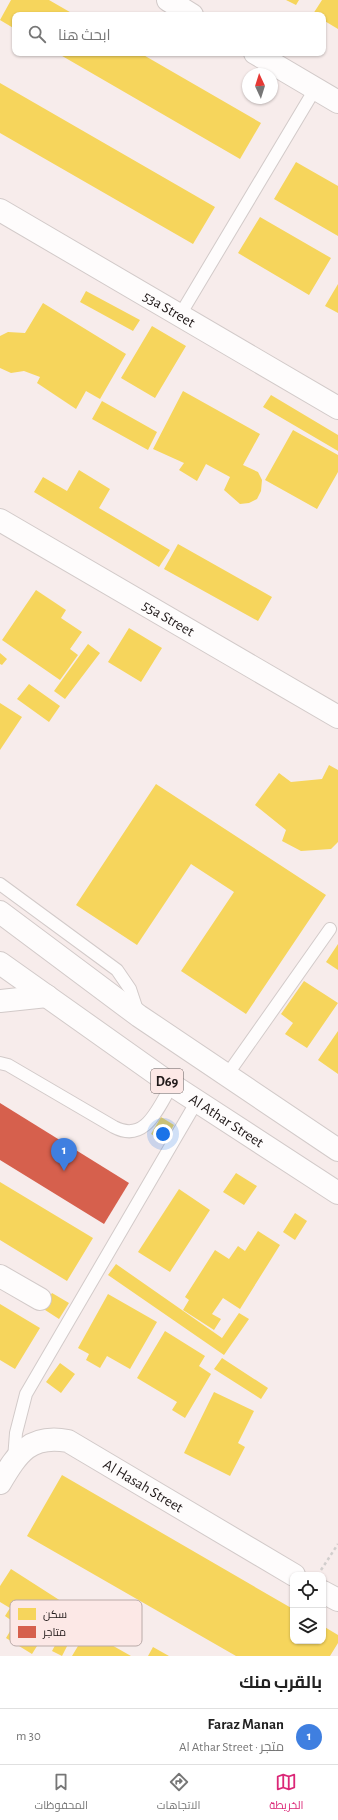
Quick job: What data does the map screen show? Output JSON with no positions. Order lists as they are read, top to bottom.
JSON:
{
  "streets": {
    "street": [
      "53a Street",
      "55a Street",
      "D69",
      "Al Athar Street",
      "Al Hasah Street"
    ]
  },
  "legend": ["سكن", "متاجر"],
  "north": "top",
  "page": {
    "search": "ابحث هنا",
    "pins": "1",
    "heading": "بالقرب منك",
    "list": [
      {
        "mark": "1",
        "name": "Faraz Manan",
        "note": "متجر · Al Athar Street",
        "value": "30 m"
      }
    ],
    "nav": ["الخريطة", "الاتجاهات", "المحفوظات"]
  }
}
